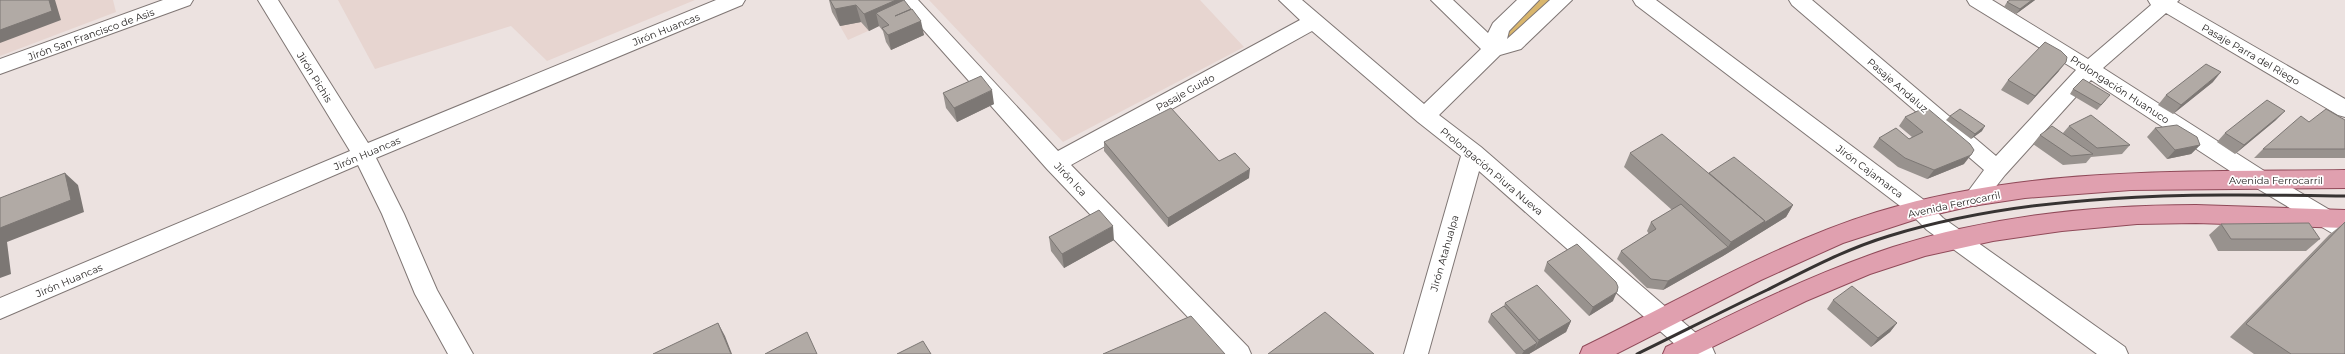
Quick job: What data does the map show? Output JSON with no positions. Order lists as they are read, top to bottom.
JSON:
{
  "streets": {
    "main road": ["Avenida Ferrocarril"],
    "street": [
      "Jirón Huancas",
      "Jirón San Francisco de Asis",
      "Pasaje Parra del Riego",
      "Jirón Pichis",
      "Pasaje Andaluz",
      "Prolongación Huanuco",
      "Pasaje Guido",
      "Prolongación Piura Nueva",
      "Jirón Cajamarca",
      "Jirón Ica",
      "Jirón Atahualpa"
    ]
  },
  "crossings": [
    ["Jirón Huancas", "Jirón Pichis"],
    ["Prolongación Huanuco", "Avenida Ferrocarril"],
    ["Pasaje Guido", "Prolongación Piura Nueva"],
    ["Pasaje Guido", "Jirón Ica"],
    ["Prolongación Piura Nueva", "Avenida Ferrocarril"],
    ["Prolongación Piura Nueva", "Jirón Atahualpa"],
    ["Jirón Cajamarca", "Avenida Ferrocarril"]
  ]
}
